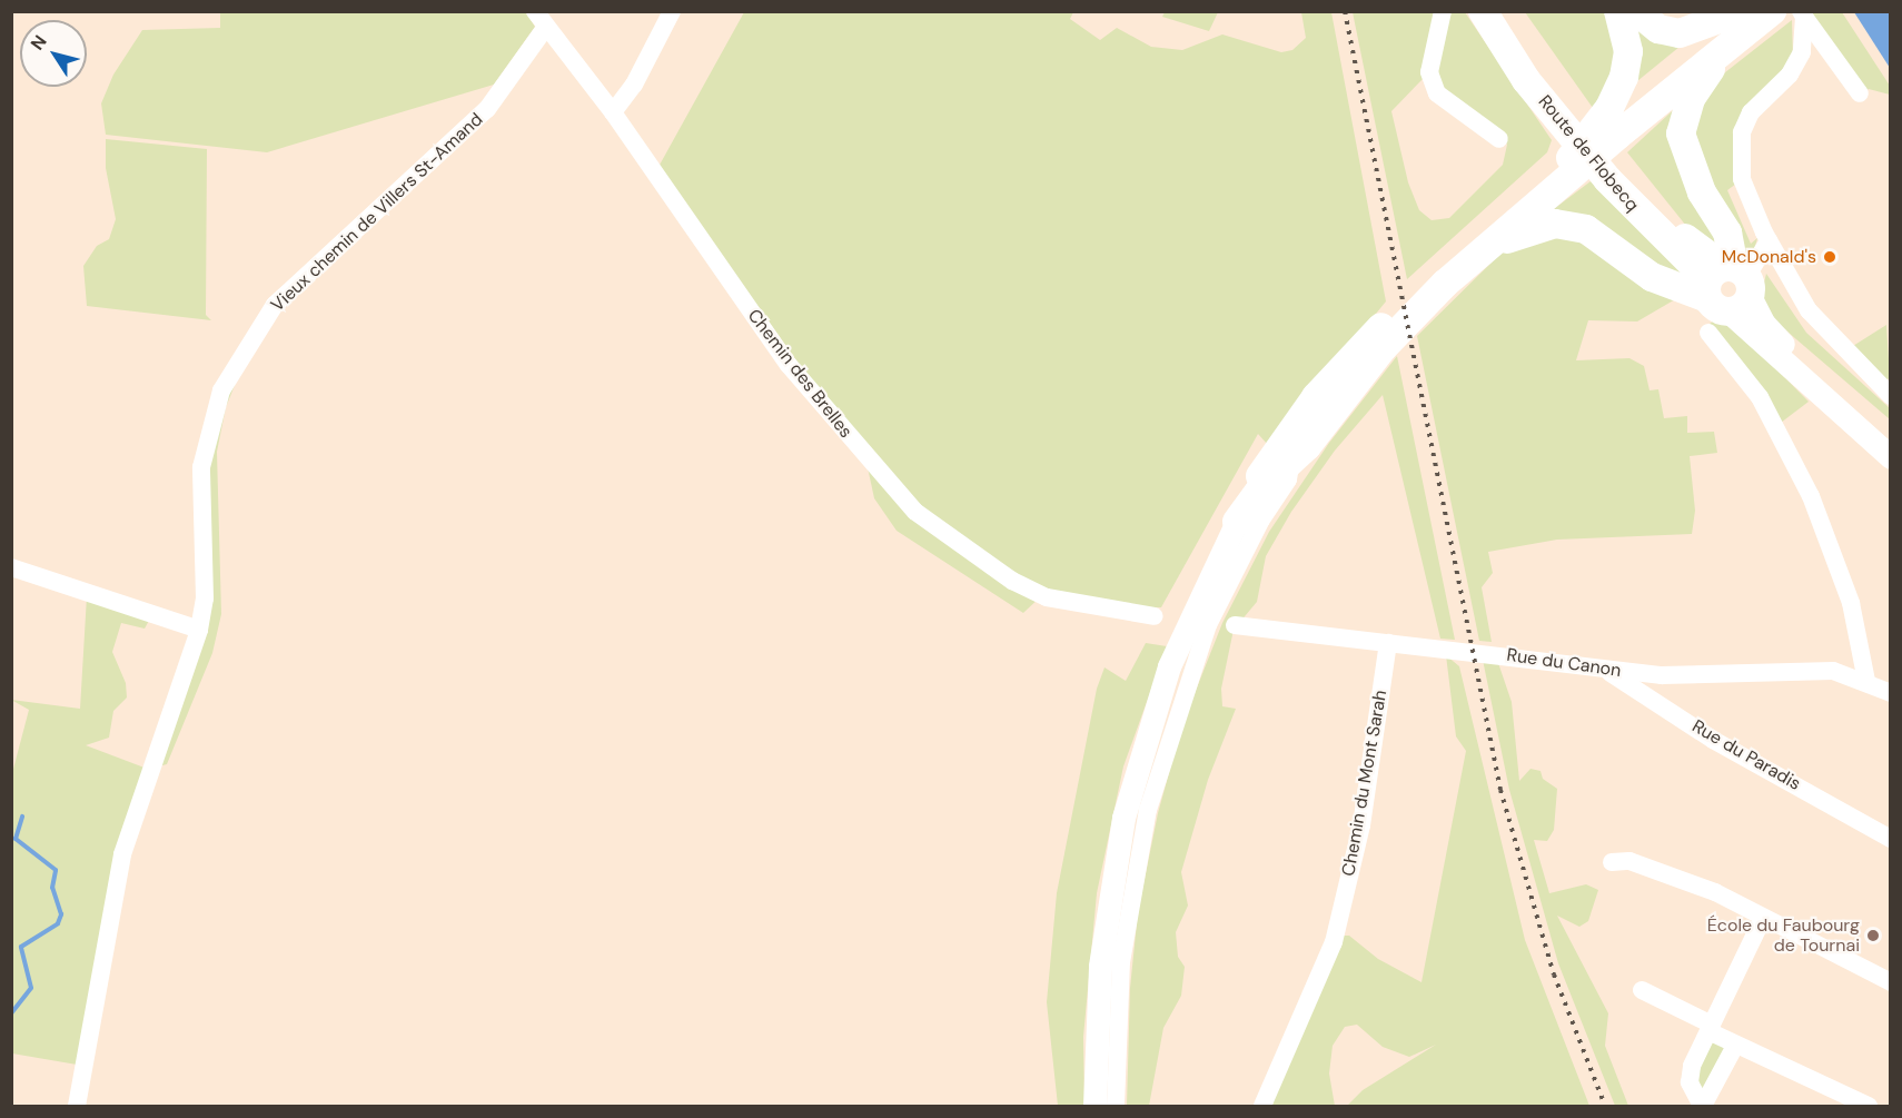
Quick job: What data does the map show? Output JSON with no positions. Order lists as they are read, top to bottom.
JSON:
{
  "streets": {
    "highway": ["Route de Flobecq"],
    "street": [
      "Vieux chemin de Villers St-Amand",
      "Chemin des Brelles",
      "Rue du Canon",
      "Rue du Paradis",
      "Chemin du Mont Sarah"
    ]
  },
  "crossings": [
    ["Vieux chemin de Villers St-Amand", "Chemin des Brelles"],
    ["Rue du Canon", "Rue du Paradis"],
    ["Rue du Canon", "Chemin du Mont Sarah"]
  ],
  "places": ["McDonald's", "École du Faubourg de Tournai"],
  "north": "top left"
}
